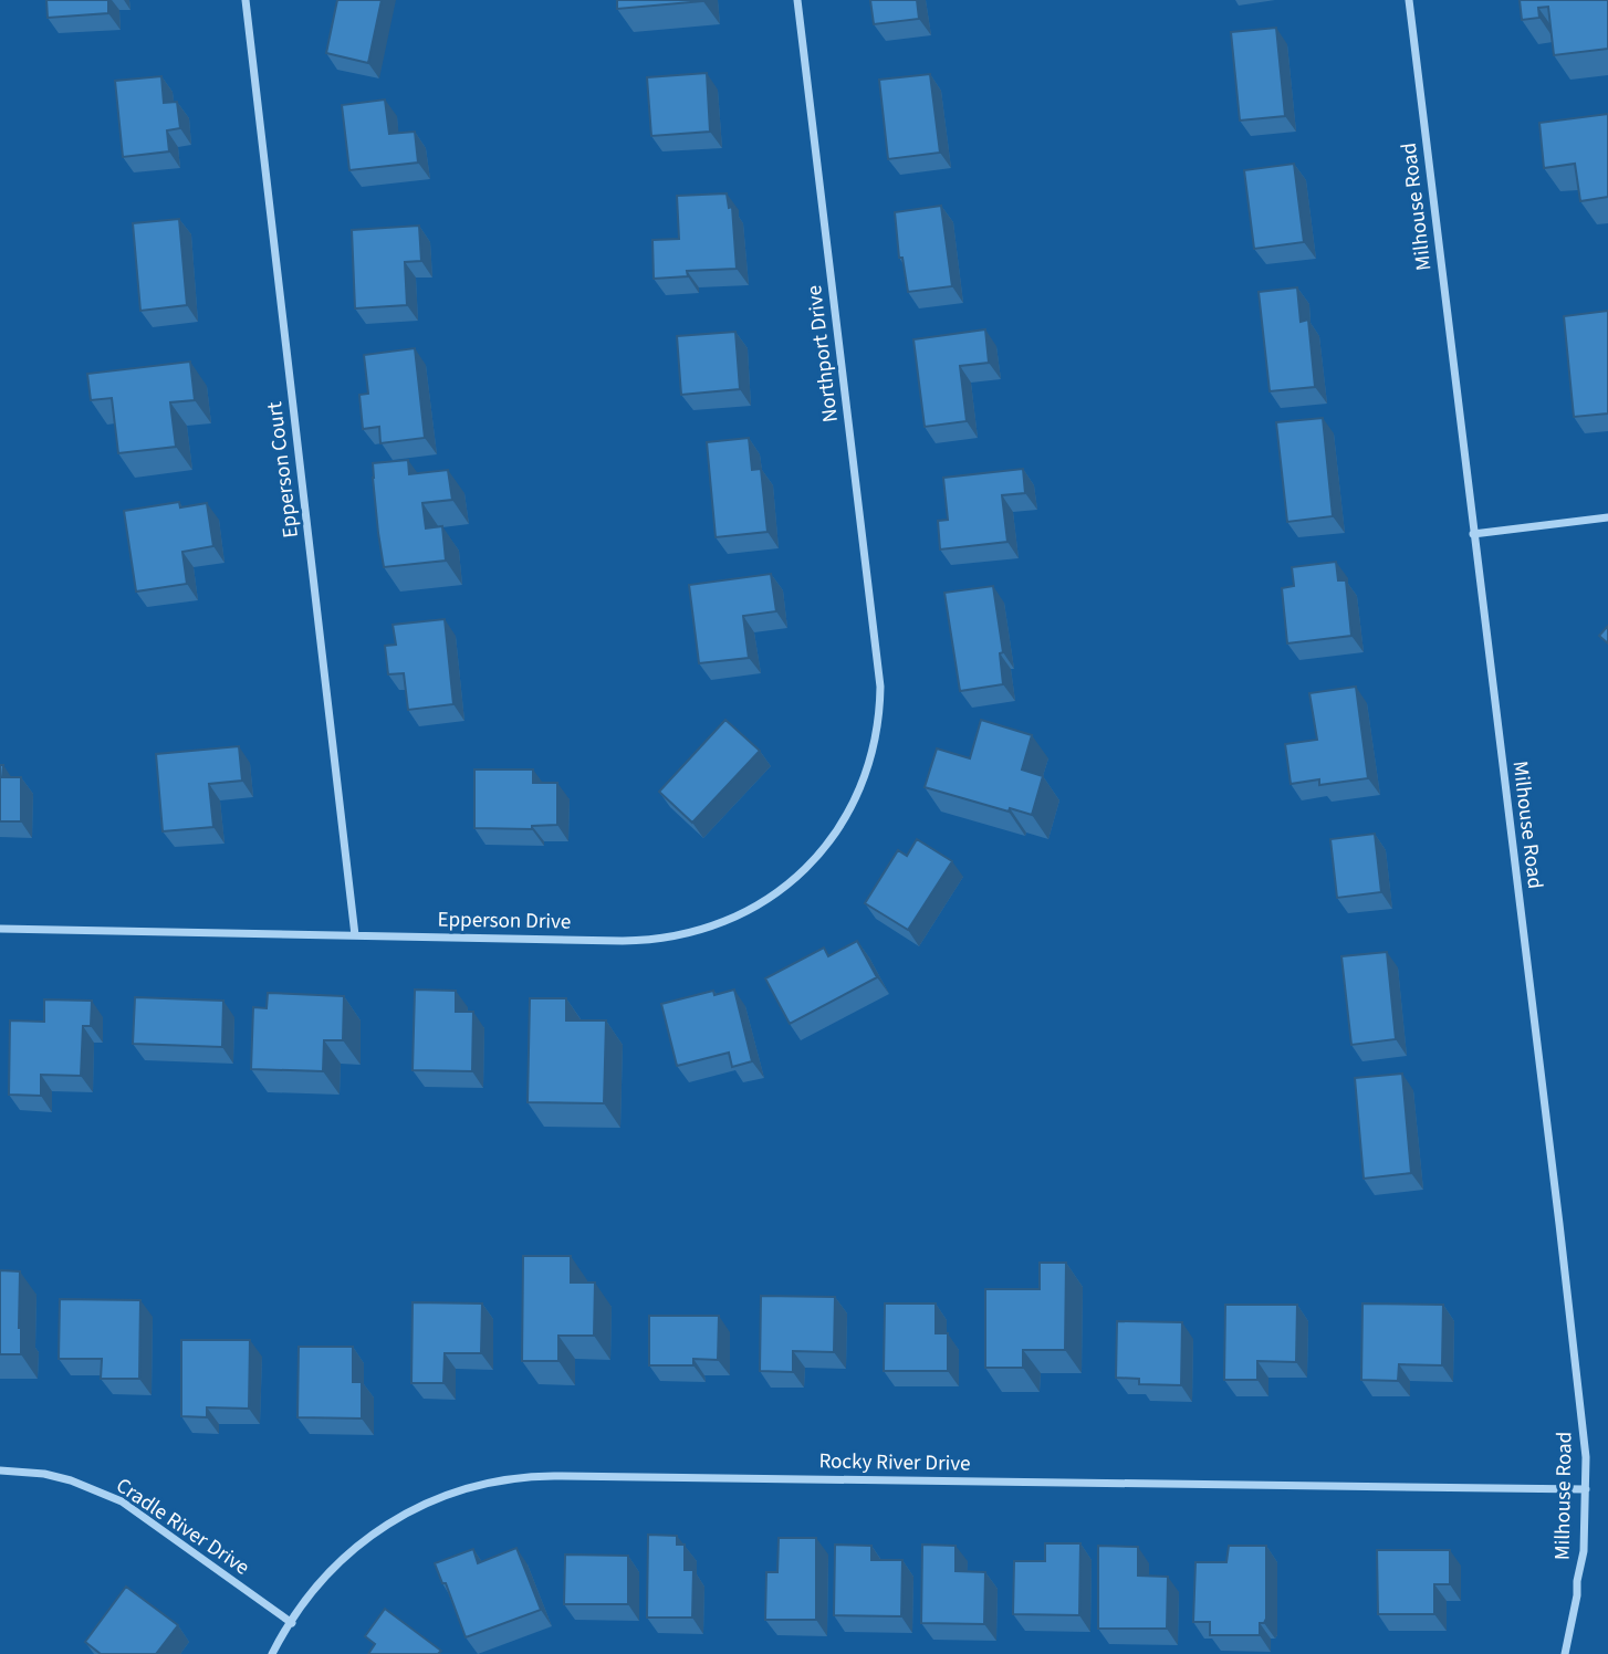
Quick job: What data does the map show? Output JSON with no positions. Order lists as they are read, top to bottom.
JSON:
{
  "streets": {
    "street": [
      "Milhouse Road",
      "Northport Drive",
      "Epperson Court",
      "Epperson Drive",
      "Rocky River Drive",
      "Cradle River Drive"
    ]
  },
  "crossings": [
    ["Milhouse Road", "Rocky River Drive"],
    ["Northport Drive", "Epperson Drive"],
    ["Epperson Court", "Epperson Drive"],
    ["Rocky River Drive", "Cradle River Drive"]
  ]
}
